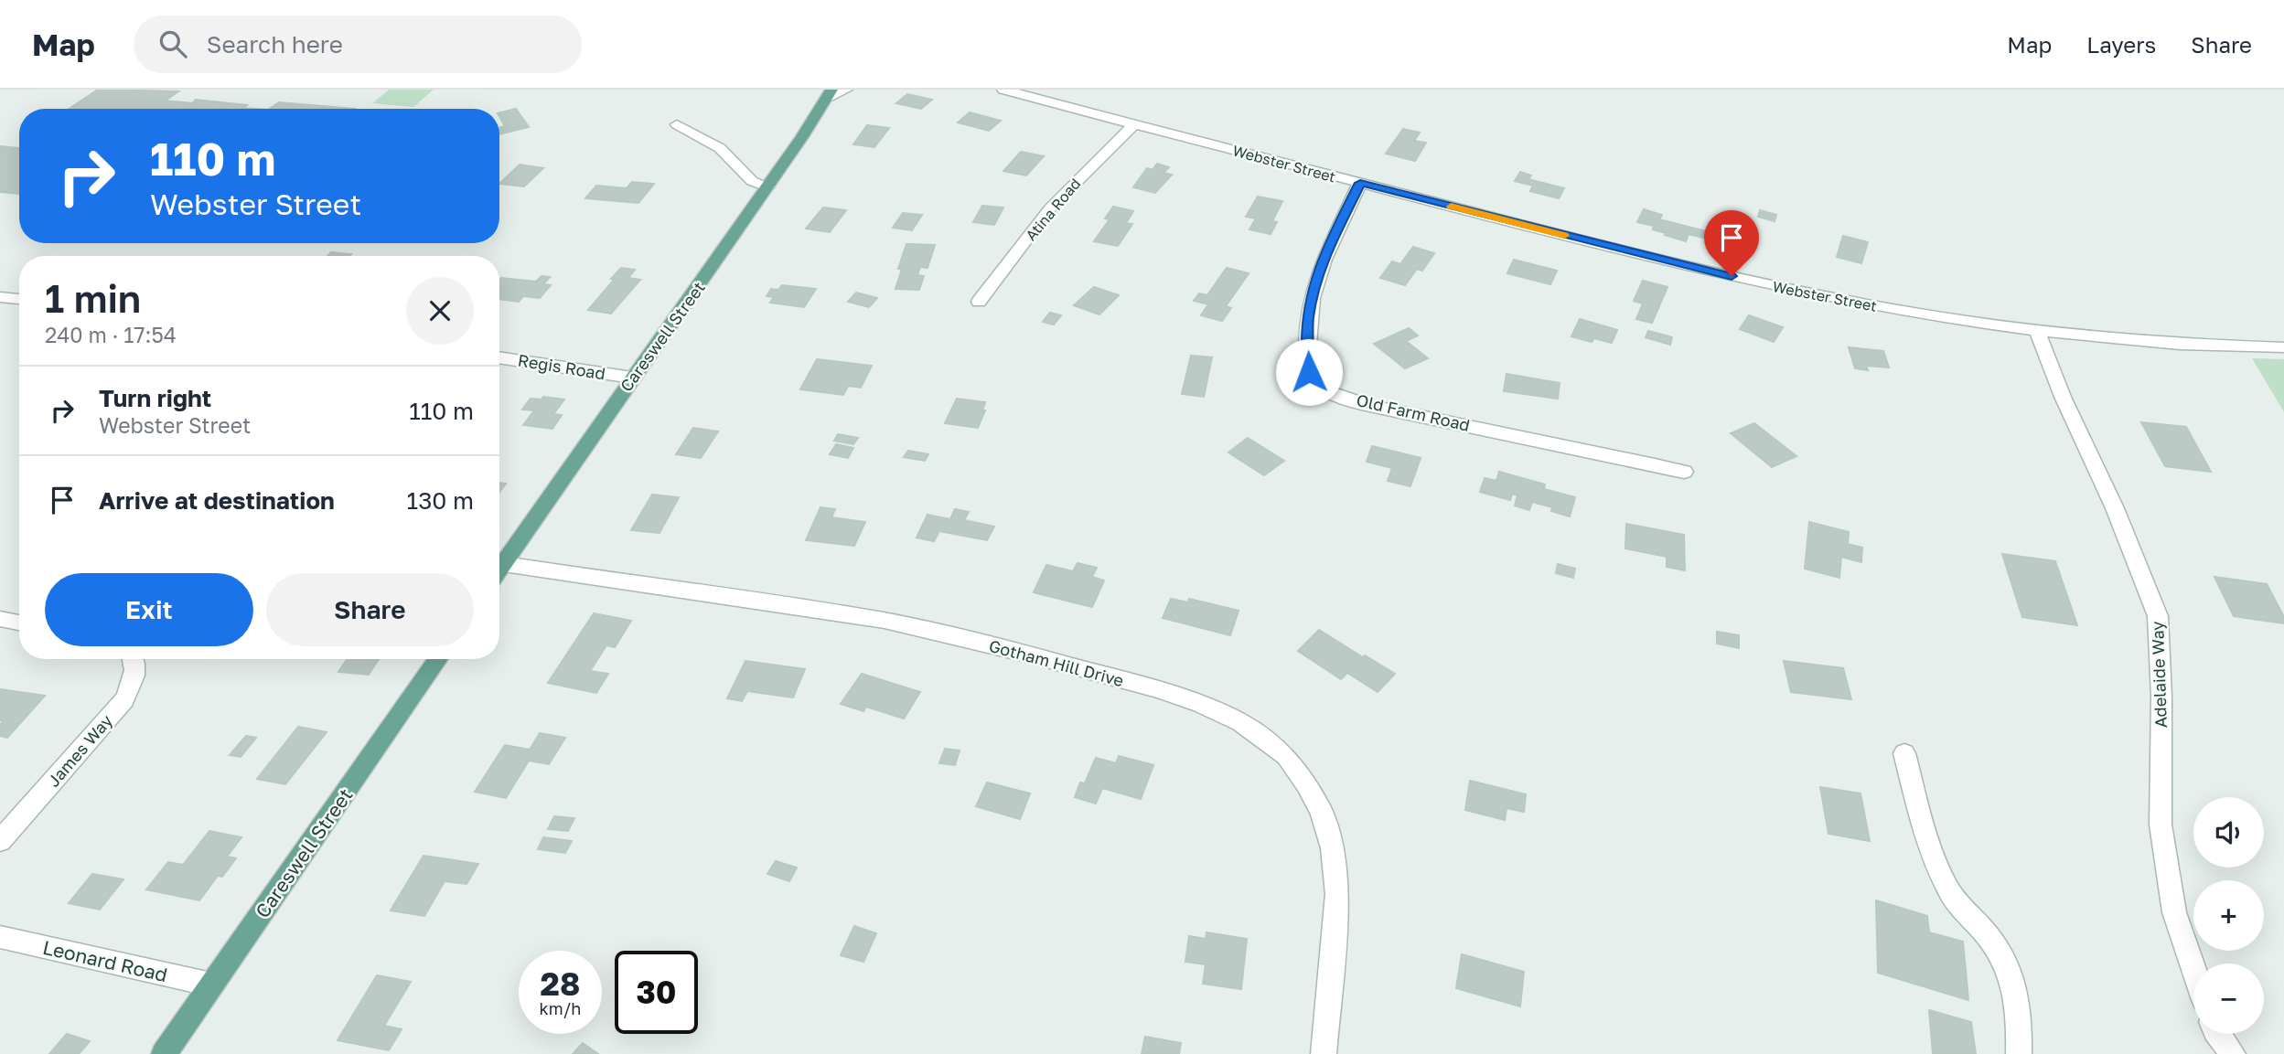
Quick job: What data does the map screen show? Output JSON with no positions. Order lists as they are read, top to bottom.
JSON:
{
  "streets": {
    "main road": ["Careswell Street"],
    "street": [
      "Webster Street",
      "Atina Road",
      "Regis Road",
      "Old Farm Road",
      "Gotham Hill Drive",
      "Adelaide Way",
      "James Way",
      "Leonard Road"
    ]
  },
  "crossings": [
    ["Webster Street", "Atina Road"],
    ["Webster Street", "Old Farm Road"],
    ["Webster Street", "Adelaide Way"],
    ["Careswell Street", "Regis Road"],
    ["Careswell Street", "Gotham Hill Drive"],
    ["Careswell Street", "Leonard Road"]
  ],
  "page": {
    "header": "Map",
    "search": "Search here",
    "nav": ["Map", "Layers", "Share"],
    "turn": ["110 m", "Webster Street"],
    "heading": ["1 min", "240 m · 17:54"],
    "list": [
      {
        "name": "Turn right",
        "note": "Webster Street",
        "value": "110 m"
      },
      {
        "name": "Arrive at destination",
        "value": "130 m"
      }
    ],
    "buttons": ["Exit", "Share"],
    "map_buttons": ["+", "−"],
    "speed": "28 km/h",
    "limit": "30"
  }
}
